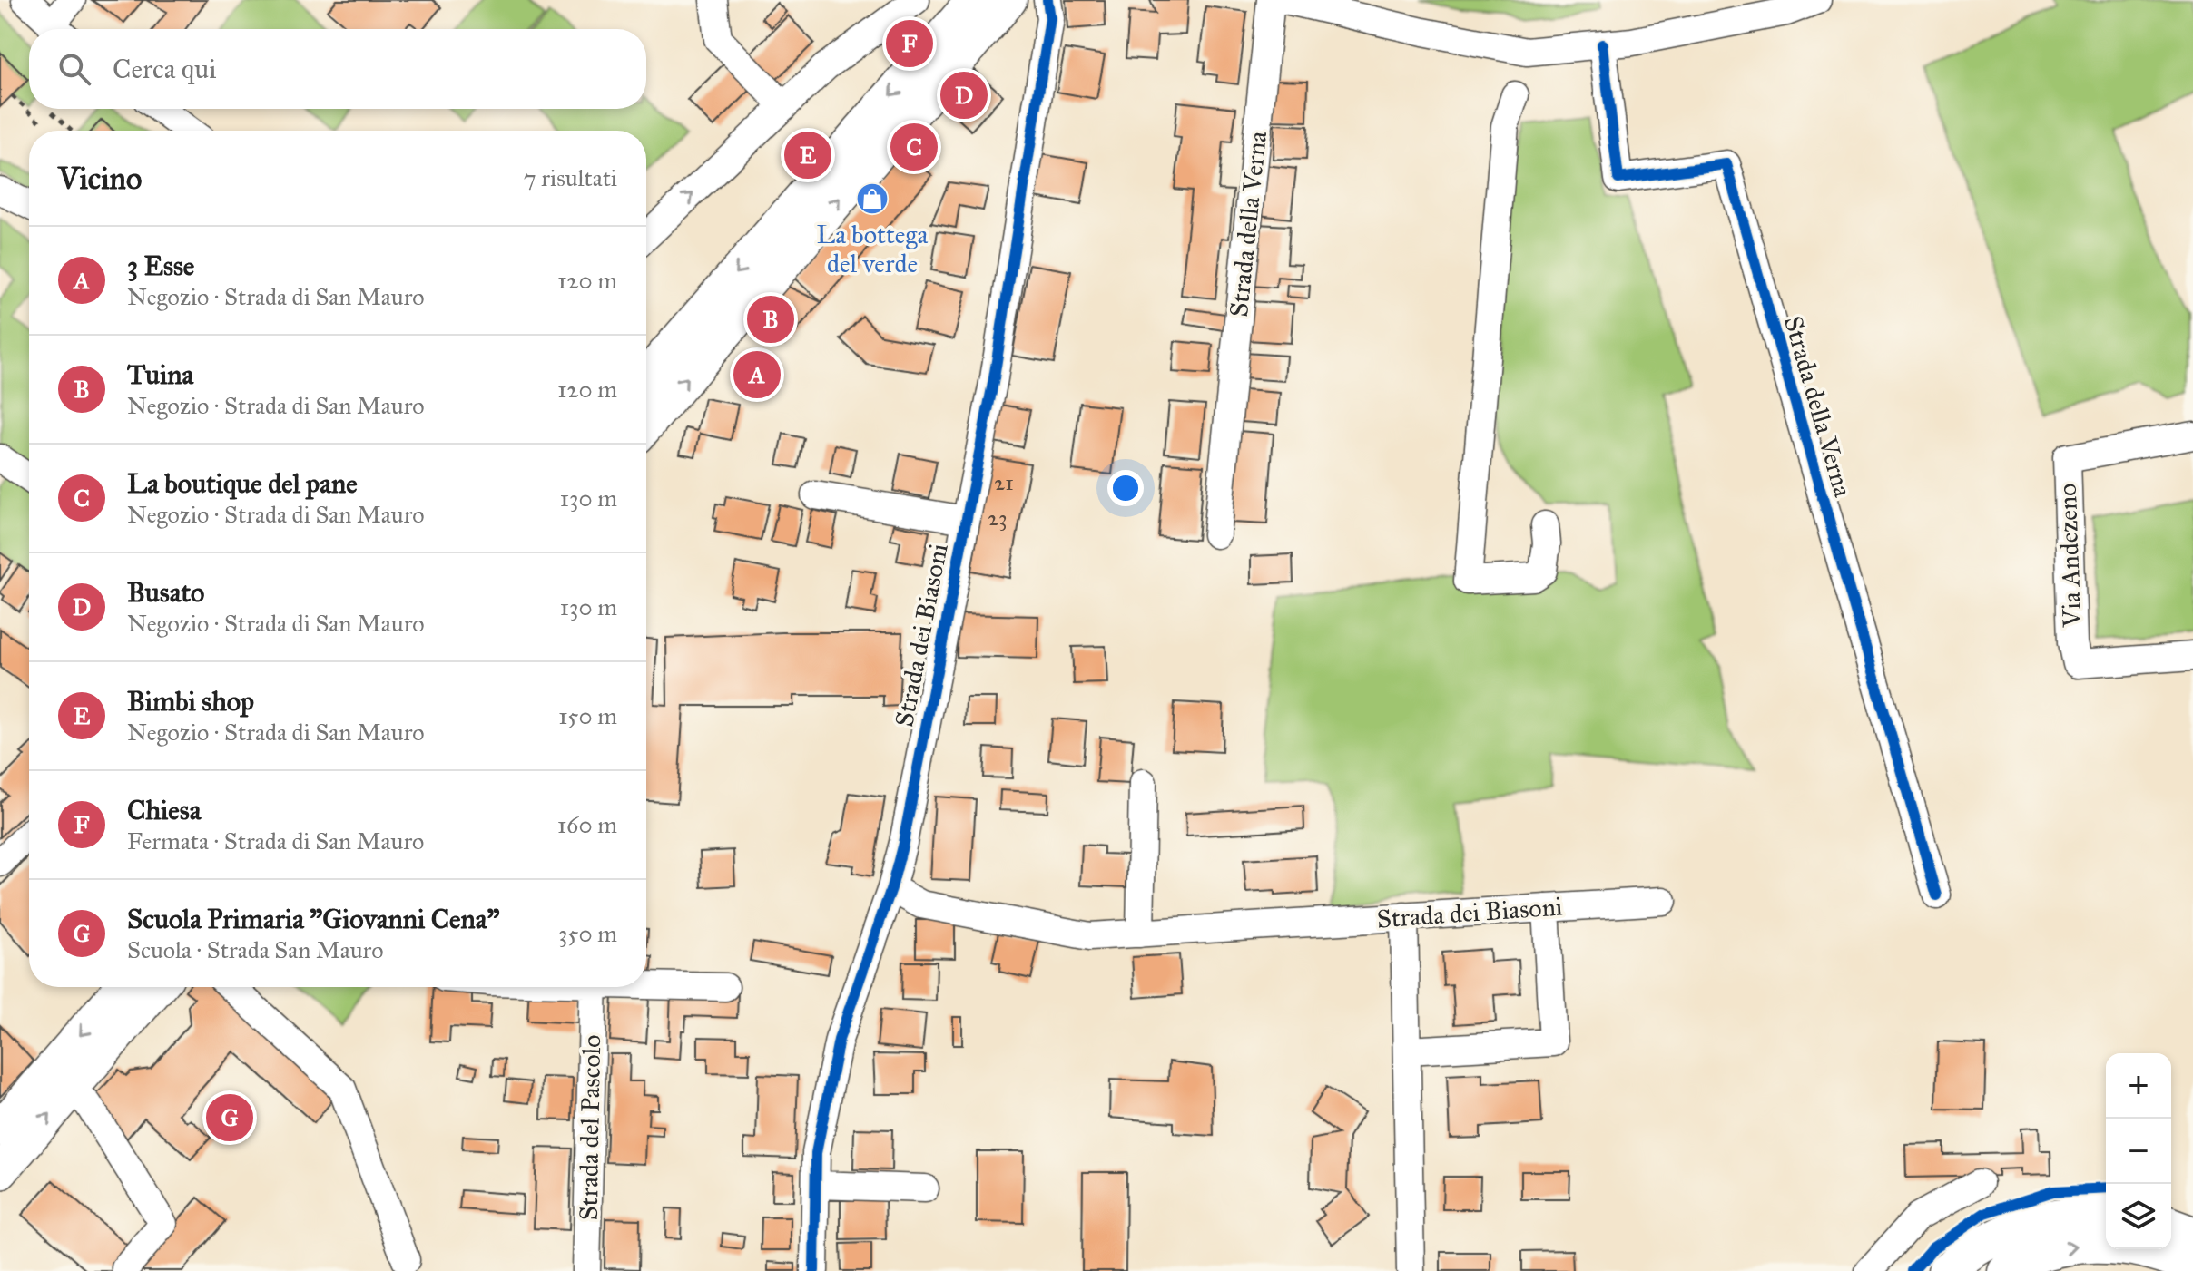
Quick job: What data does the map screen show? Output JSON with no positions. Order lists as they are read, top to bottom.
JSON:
{
  "streets": {
    "street": [
      "Strada della Verna",
      "Via Andezeno",
      "Strada dei Biasoni",
      "Strada del Pascolo"
    ]
  },
  "places": {
    "shop": ["La bottega del verde"]
  },
  "house_numbers": ["21", "23"],
  "page": {
    "pins": [
      "F",
      "D",
      "C",
      "E",
      "B",
      "A",
      "G"
    ],
    "search": "Cerca qui",
    "heading": ["Vicino", "7 risultati"],
    "list": [
      {
        "mark": "A",
        "name": "3 Esse",
        "note": "Negozio · Strada di San Mauro",
        "value": "120 m"
      },
      {
        "mark": "B",
        "name": "Tuina",
        "note": "Negozio · Strada di San Mauro",
        "value": "120 m"
      },
      {
        "mark": "C",
        "name": "La boutique del pane",
        "note": "Negozio · Strada di San Mauro",
        "value": "130 m"
      },
      {
        "mark": "D",
        "name": "Busato",
        "note": "Negozio · Strada di San Mauro",
        "value": "130 m"
      },
      {
        "mark": "E",
        "name": "Bimbi shop",
        "note": "Negozio · Strada di San Mauro",
        "value": "150 m"
      },
      {
        "mark": "F",
        "name": "Chiesa",
        "note": "Fermata · Strada di San Mauro",
        "value": "160 m"
      },
      {
        "mark": "G",
        "name": "Scuola Primaria \"Giovanni Cena\"",
        "note": "Scuola · Strada San Mauro",
        "value": "350 m"
      }
    ],
    "map_buttons": ["+", "−"]
  }
}
